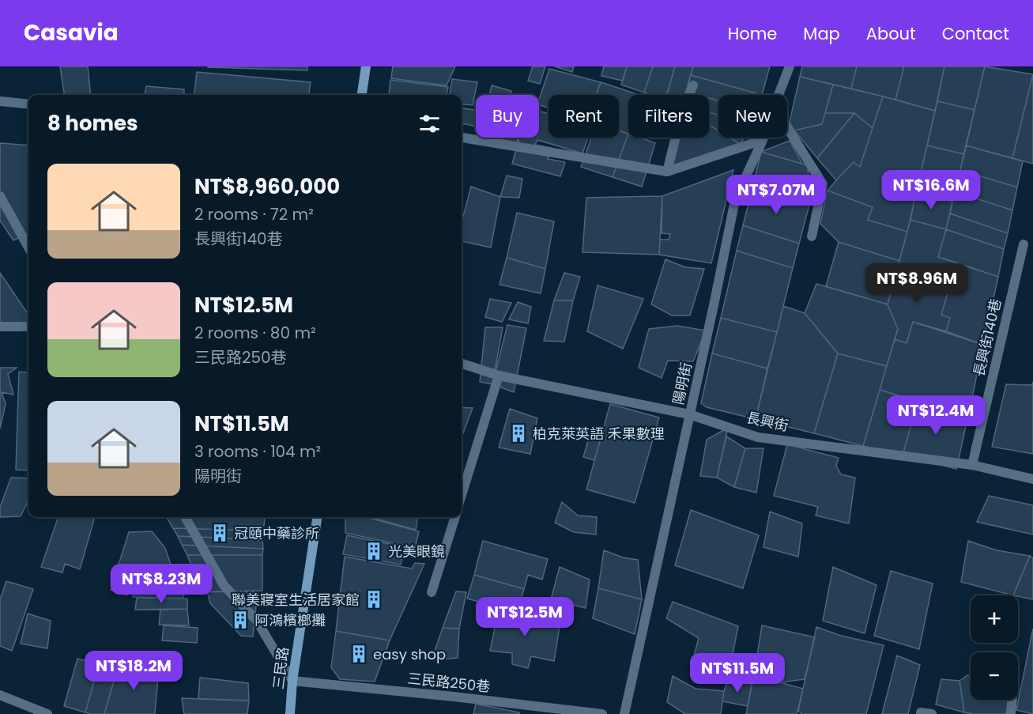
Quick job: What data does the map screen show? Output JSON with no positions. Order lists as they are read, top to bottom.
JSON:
{
  "streets": {
    "street": [
      "長興街140巷",
      "陽明街",
      "長興街",
      "三民路",
      "三民路250巷"
    ]
  },
  "crossings": [
    ["長興街140巷", "長興街"],
    ["陽明街", "長興街"],
    ["三民路", "三民路250巷"]
  ],
  "places": {
    "building": [
      "柏克萊英語 禾果數理",
      "冠頤中藥診所",
      "光美眼鏡",
      "聯美寢室生活居家館",
      "阿鴻檳榔攤",
      "easy shop"
    ]
  },
  "page": {
    "header": "Casavia",
    "nav": [
      "Home",
      "Map",
      "About",
      "Contact"
    ],
    "chip": [
      "Buy",
      "Rent",
      "Filters",
      "New"
    ],
    "heading": "8 homes",
    "list": [
      {
        "name": "NT$8,960,000",
        "note": "2 rooms · 72 m² · 長興街140巷"
      },
      {
        "name": "NT$12.5M",
        "note": "2 rooms · 80 m² · 三民路250巷"
      },
      {
        "name": "NT$11.5M",
        "note": "3 rooms · 104 m² · 陽明街"
      }
    ],
    "price": [
      "NT$16.6M",
      "NT$7.07M",
      "NT$8.96M",
      "NT$12.4M",
      "NT$8.23M",
      "NT$12.5M",
      "NT$18.2M",
      "NT$11.5M"
    ],
    "map_buttons": ["+", "−"]
  }
}
